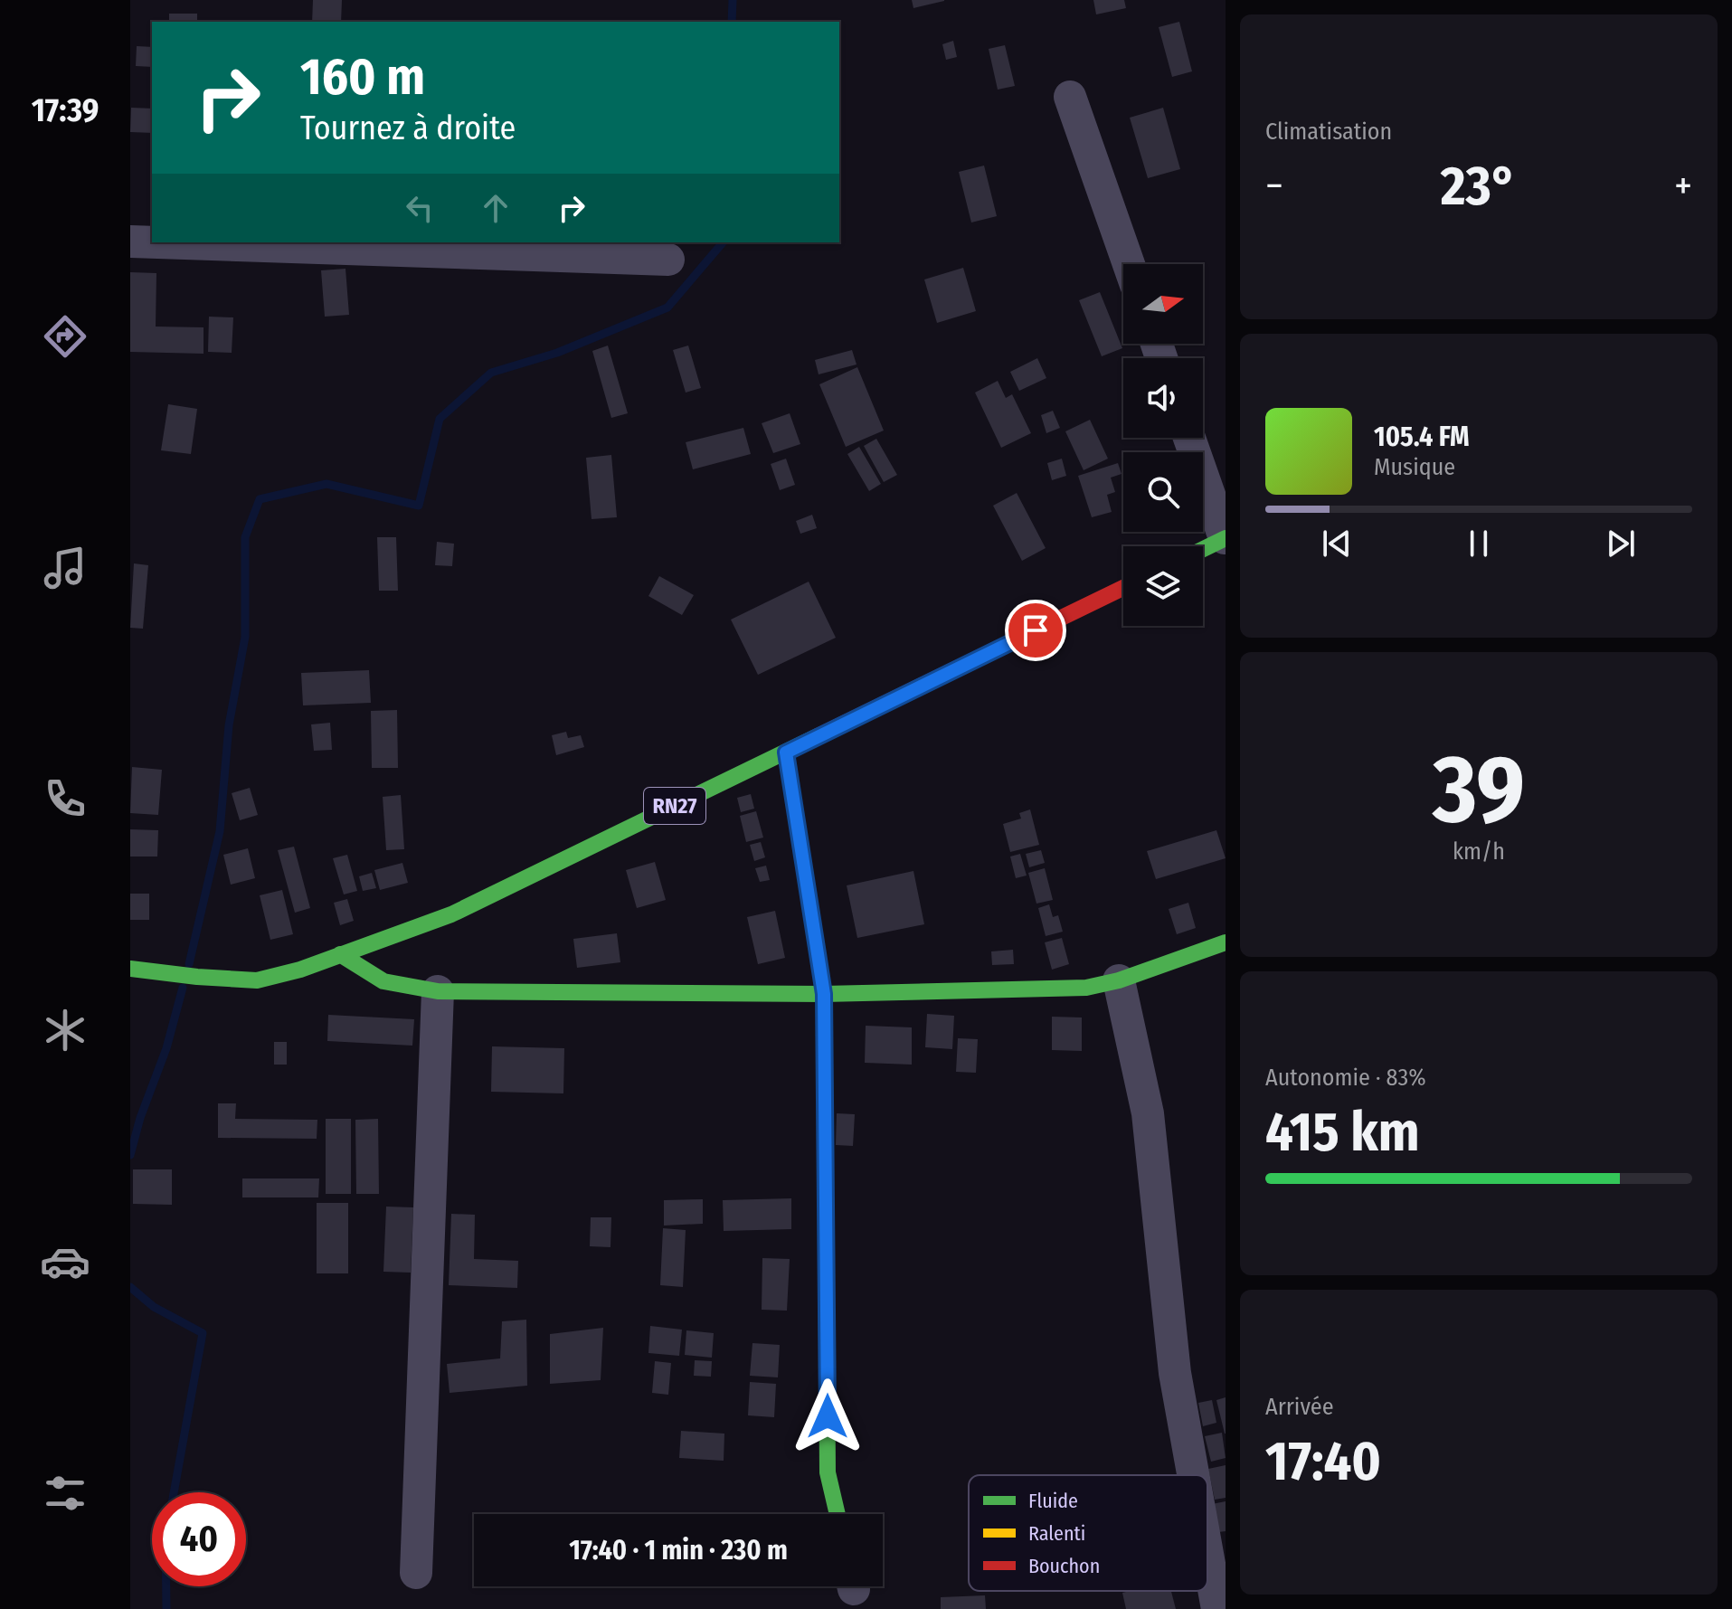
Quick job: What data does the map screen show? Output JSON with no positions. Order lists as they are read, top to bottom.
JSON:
{
  "streets": {
    "street": ["RN27"]
  },
  "legend": ["Fluide", "Ralenti", "Bouchon"],
  "north": "right",
  "page": {
    "tabs": "17:39",
    "tile": [
      "Climatisation",
      ["39", "km/h"],
      ["Autonomie · 83%", "415 km"],
      ["Arrivée", "17:40"]
    ],
    "turn": ["160 m", "Tournez à droite"],
    "heat": ["−", "23°", "+"],
    "song": ["105.4 FM", "Musique"],
    "limit": "40",
    "trip": "17:40 · 1 min · 230 m"
  }
}
